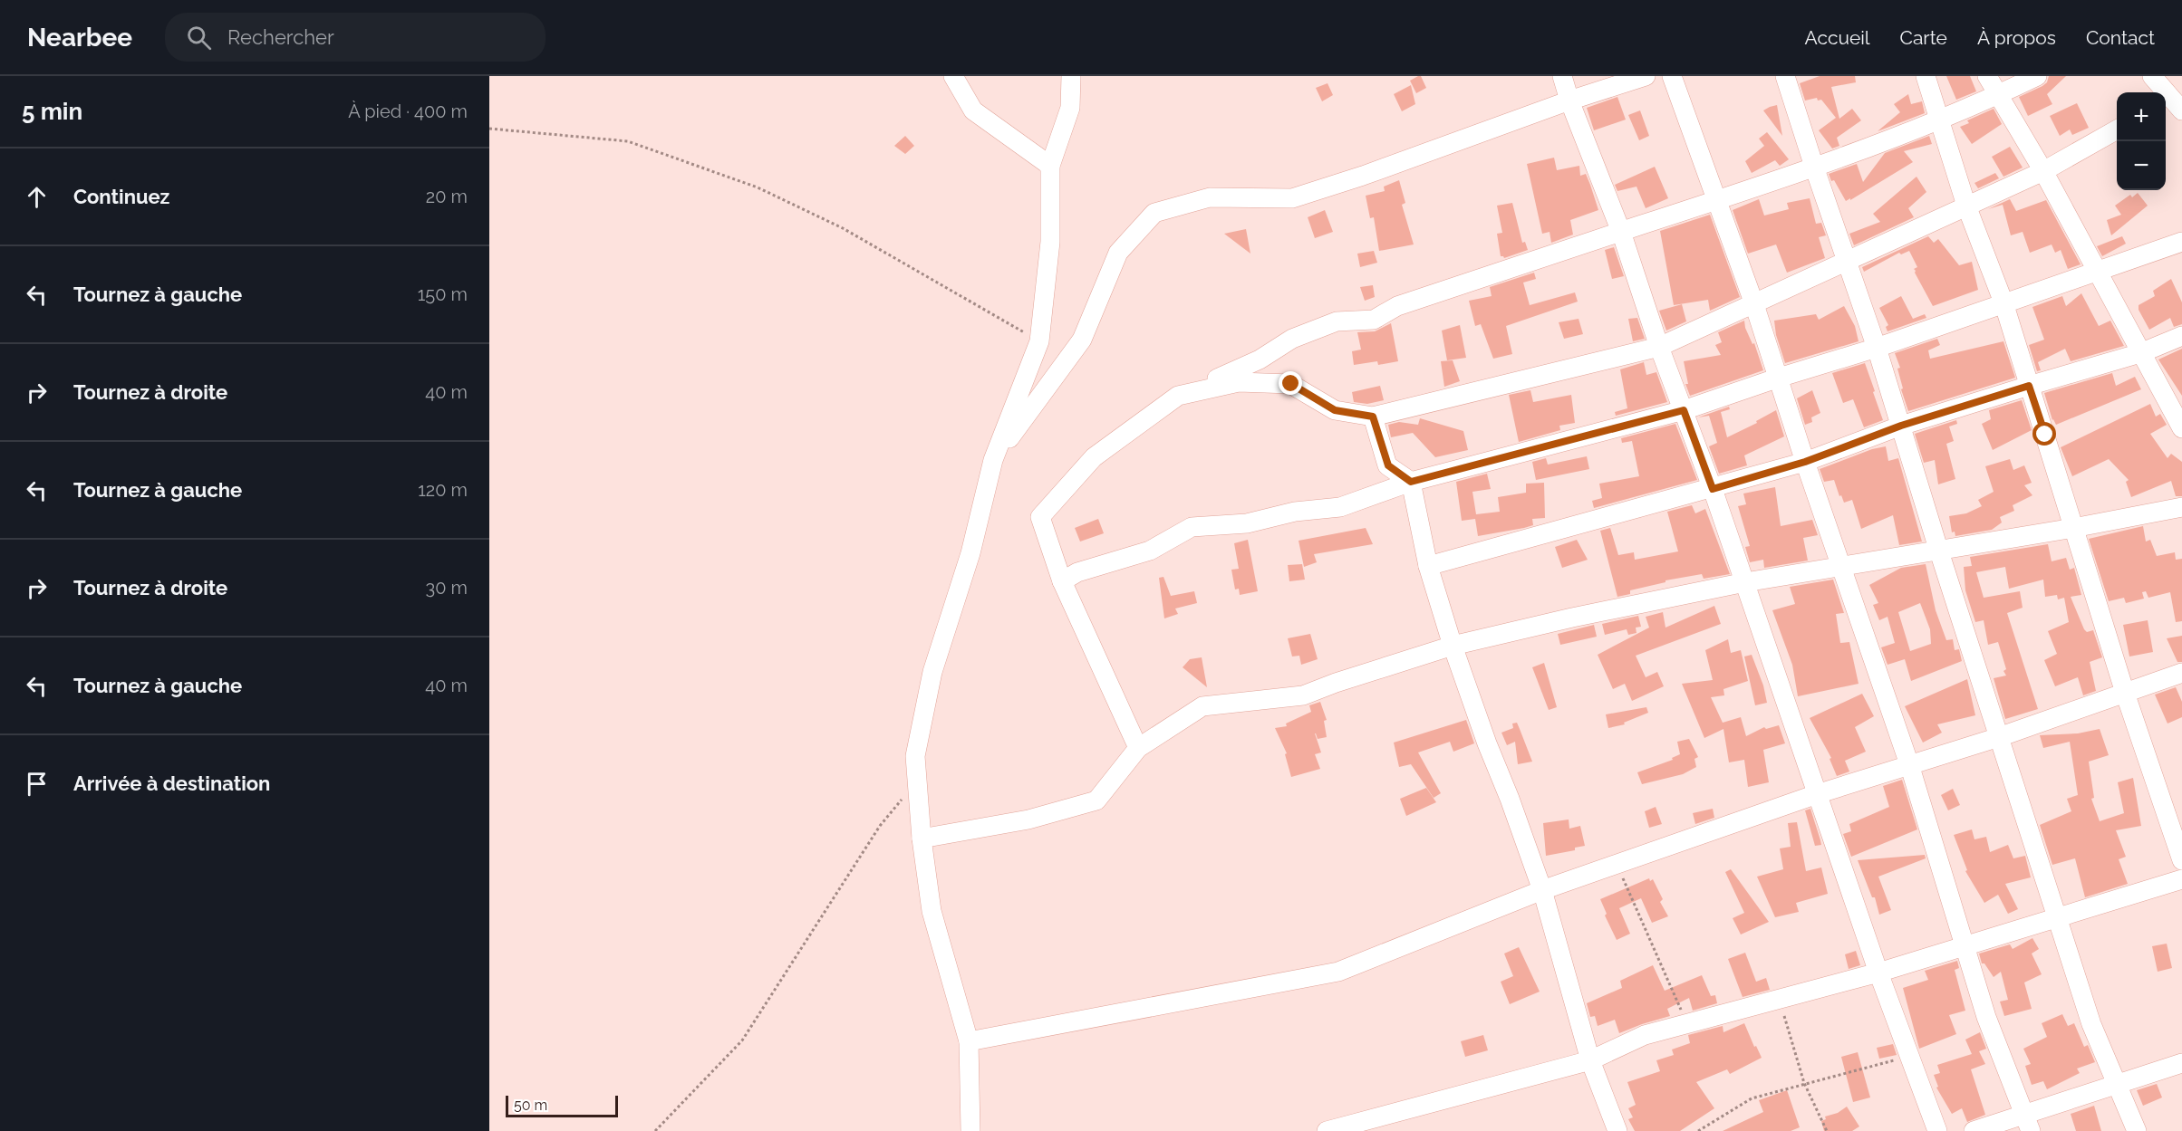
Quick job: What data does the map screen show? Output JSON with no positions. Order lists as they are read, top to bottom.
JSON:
{
  "scale_bar": "50 m",
  "page": {
    "header": "Nearbee",
    "search": "Rechercher",
    "nav": [
      "Accueil",
      "Carte",
      "À propos",
      "Contact"
    ],
    "heading": ["5 min", "À pied · 400 m"],
    "map_buttons": ["+", "−"],
    "list": [
      ["Continuez", "20 m"],
      ["Tournez à gauche", "150 m"],
      ["Tournez à droite", "40 m"],
      ["Tournez à gauche", "120 m"],
      ["Tournez à droite", "30 m"],
      ["Tournez à gauche", "40 m"],
      "Arrivée à destination"
    ],
    "scale": "50 m"
  }
}
